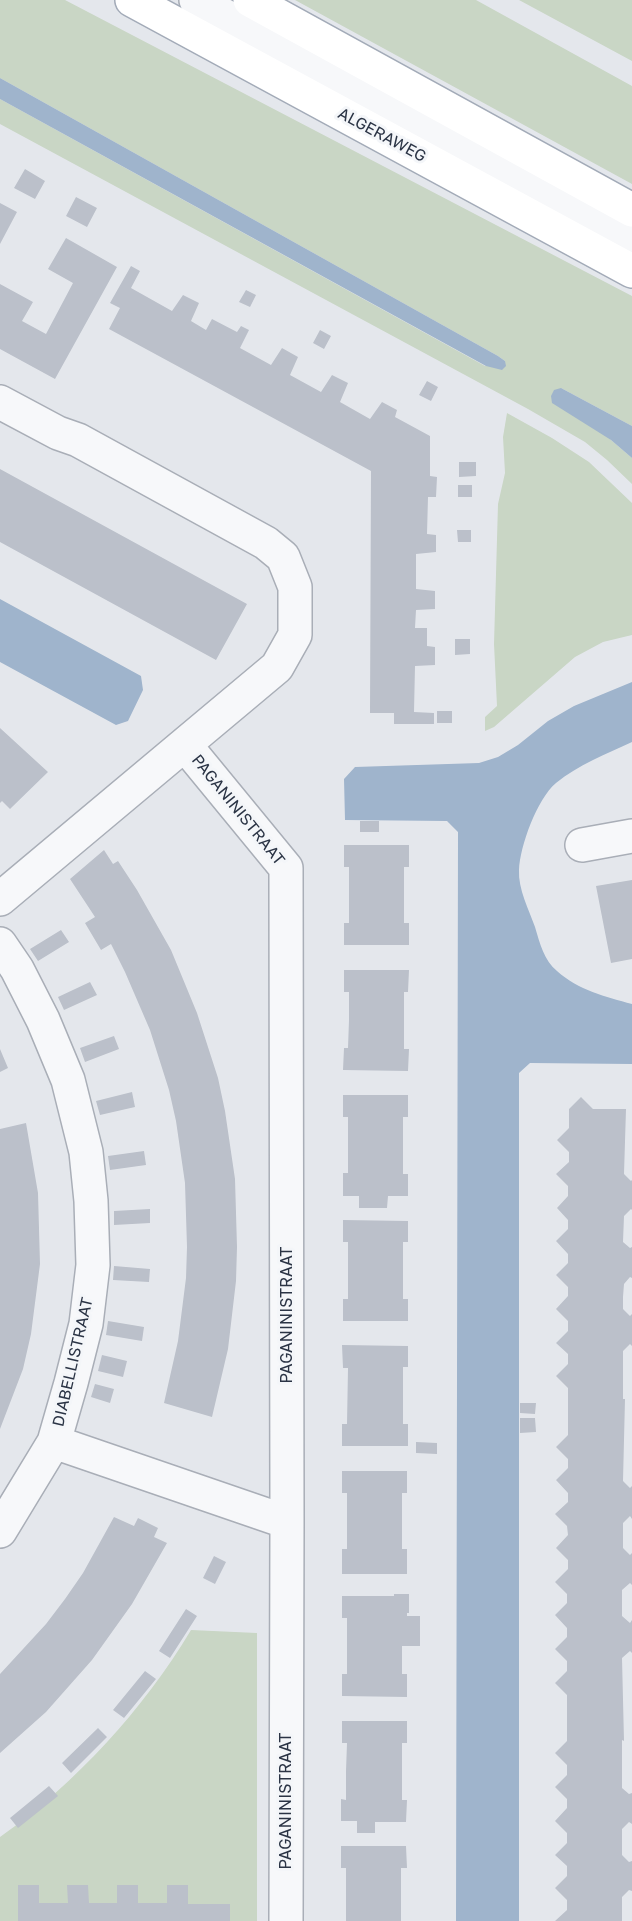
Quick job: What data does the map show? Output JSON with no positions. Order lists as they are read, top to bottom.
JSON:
{
  "streets": {
    "main road": ["ALGERAWEG"],
    "street": ["PAGANINISTRAAT", "DIABELLISTRAAT"]
  }
}
